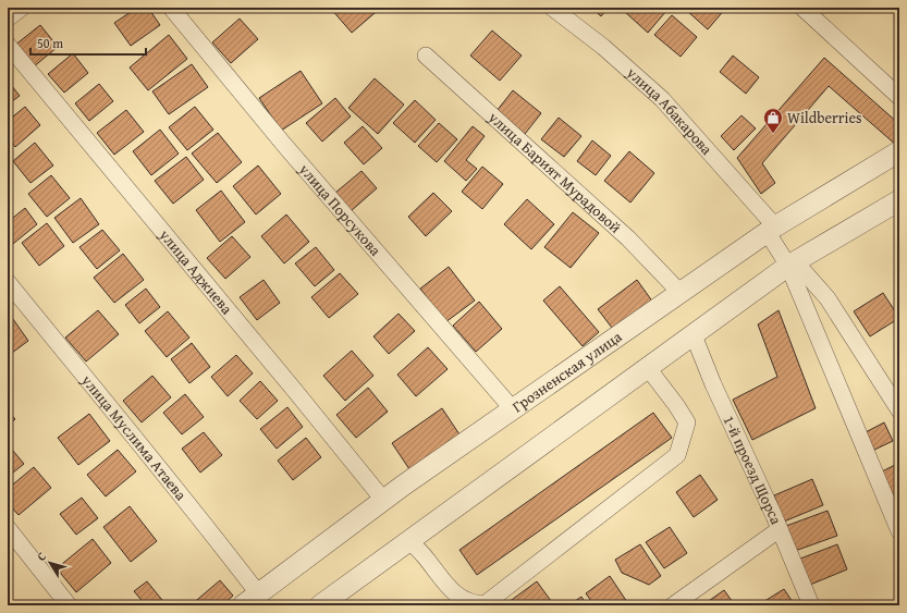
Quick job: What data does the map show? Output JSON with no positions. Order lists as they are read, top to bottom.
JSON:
{
  "streets": {
    "street": [
      "улица Абакарова",
      "улица Барият Мурадовой",
      "улица Порсукова",
      "улица Аджиева",
      "Грозненская улица",
      "улица Муслима Атаева",
      "1-й проезд Щорса"
    ]
  },
  "crossings": [
    ["улица Абакарова", "Грозненская улица"],
    ["улица Барият Мурадовой", "Грозненская улица"],
    ["улица Порсукова", "Грозненская улица"],
    ["улица Аджиева", "Грозненская улица"],
    ["Грозненская улица", "улица Муслима Атаева"]
  ],
  "places": {
    "shop": ["Wildberries"]
  },
  "scale_bar": "50 m",
  "north": "top left"
}
